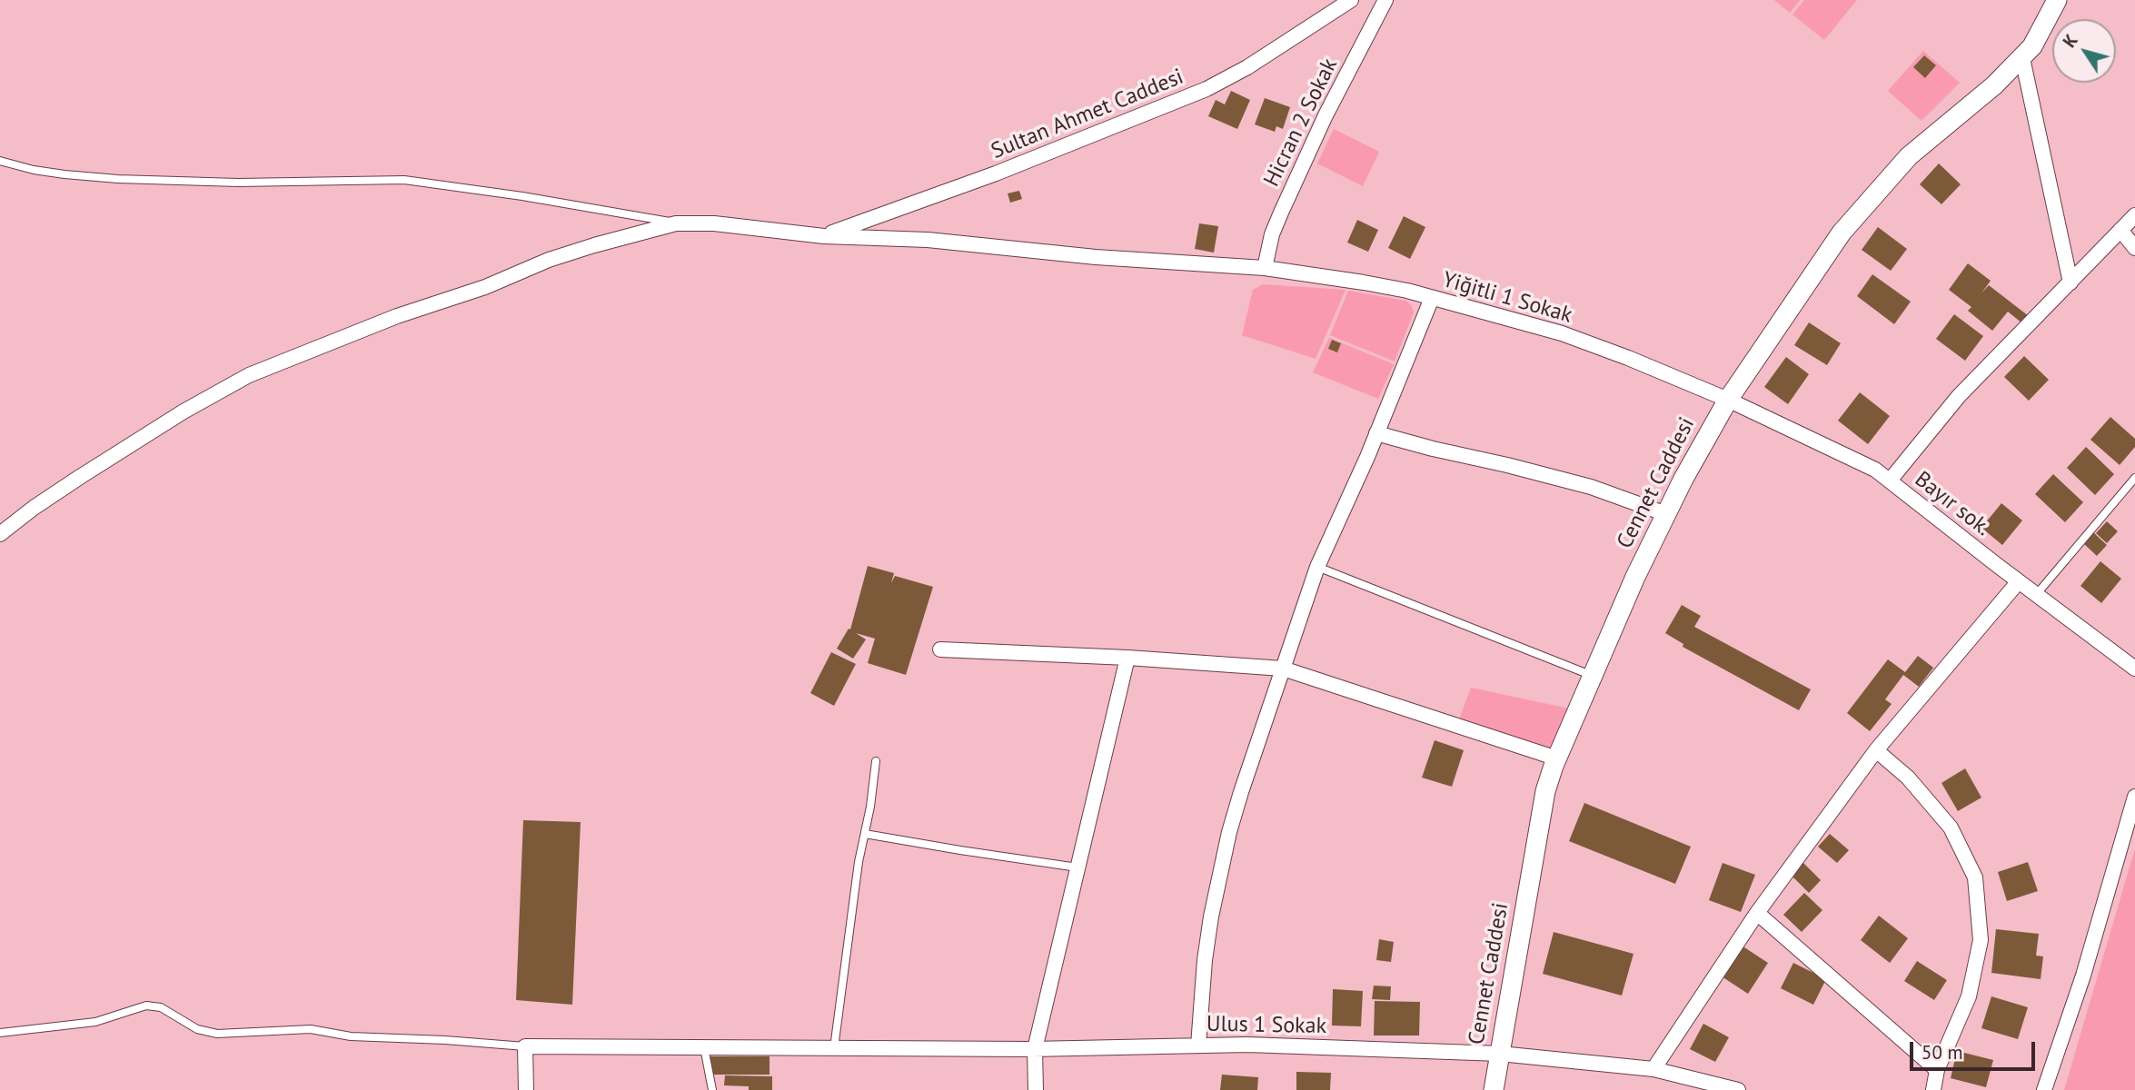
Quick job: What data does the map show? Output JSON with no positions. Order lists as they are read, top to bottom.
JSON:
{
  "streets": {
    "street": [
      "Sultan Ahmet Caddesi",
      "Hicran 2 Sokak",
      "Yiğitli 1 Sokak",
      "Cennet Caddesi",
      "Bayır sok.",
      "Ulus 1 Sokak"
    ]
  },
  "crossings": [
    ["Sultan Ahmet Caddesi", "Yiğitli 1 Sokak"],
    ["Hicran 2 Sokak", "Yiğitli 1 Sokak"],
    ["Yiğitli 1 Sokak", "Cennet Caddesi"],
    ["Yiğitli 1 Sokak", "Bayır sok."],
    ["Cennet Caddesi", "Bayır sok."],
    ["Cennet Caddesi", "Ulus 1 Sokak"]
  ],
  "scale_bar": "50 m",
  "north": "top left"
}
